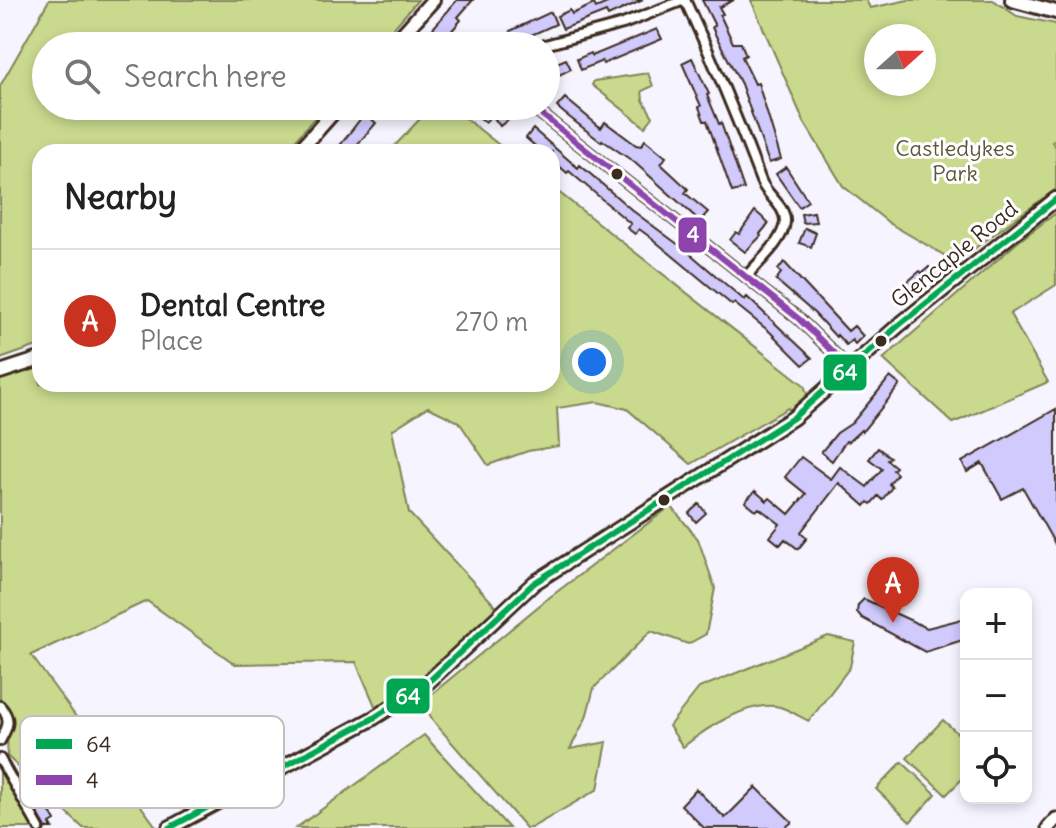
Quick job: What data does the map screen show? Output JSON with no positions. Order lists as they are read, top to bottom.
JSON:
{
  "streets": {
    "main road": ["Glencaple Road"]
  },
  "parks": ["Castledykes Park"],
  "lines": ["transit line 4", "transit line 64"],
  "legend": ["64", "4"],
  "north": "right",
  "page": {
    "search": "Search here",
    "heading": "Nearby",
    "list": [
      {
        "mark": "A",
        "name": "Dental Centre",
        "note": "Place",
        "value": "270 m"
      }
    ],
    "pins": "A",
    "map_buttons": ["+", "−"]
  }
}
